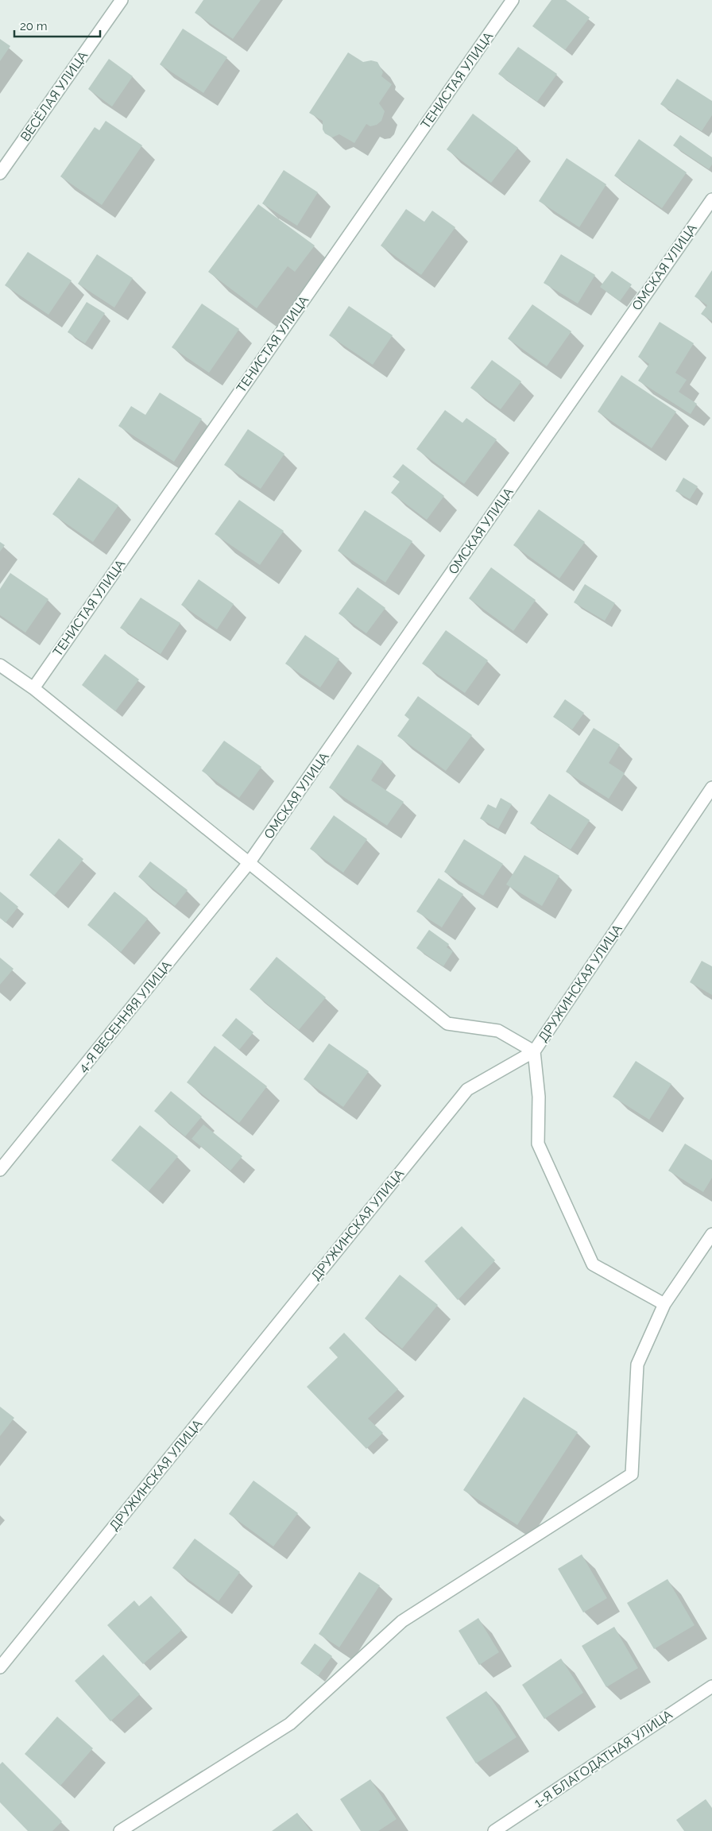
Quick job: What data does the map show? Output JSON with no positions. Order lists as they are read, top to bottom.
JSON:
{
  "streets": {
    "street": [
      "ТЕНИСТАЯ УЛИЦА",
      "ВЕСЁЛАЯ УЛИЦА",
      "ОМСКАЯ УЛИЦА",
      "ДРУЖИНСКАЯ УЛИЦА",
      "4-Я ВЕСЕННЯЯ УЛИЦА",
      "1-Я БЛАГОДАТНАЯ УЛИЦА"
    ]
  },
  "crossings": [
    ["ОМСКАЯ УЛИЦА", "4-Я ВЕСЕННЯЯ УЛИЦА"]
  ],
  "scale_bar": "20 m"
}
